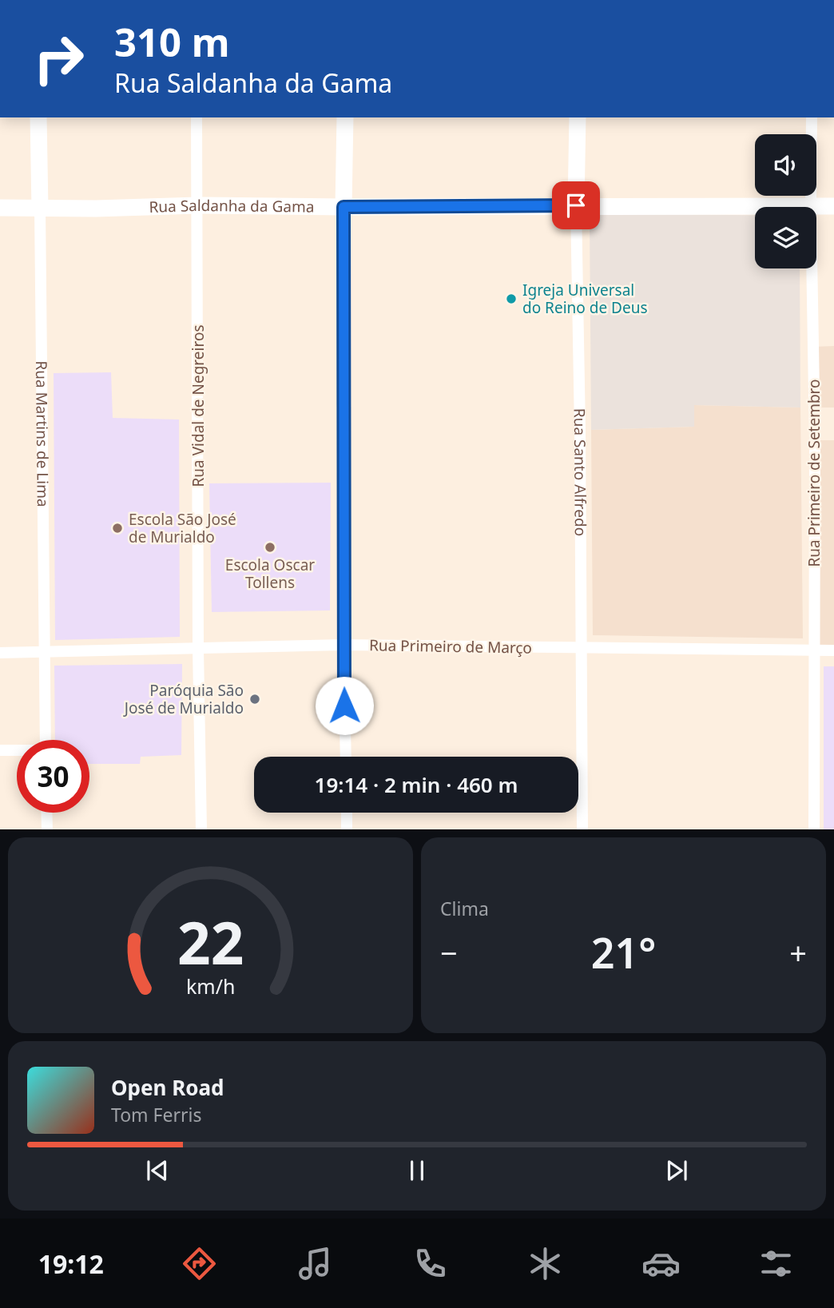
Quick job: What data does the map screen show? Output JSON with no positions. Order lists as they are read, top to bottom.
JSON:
{
  "streets": {
    "street": [
      "Rua Saldanha da Gama",
      "Rua Vidal de Negreiros",
      "Rua Martins de Lima",
      "Rua Santo Alfredo",
      "Rua Primeiro de Setembro",
      "Rua Primeiro de Março"
    ]
  },
  "crossings": [
    ["Rua Saldanha da Gama", "Rua Vidal de Negreiros"],
    ["Rua Saldanha da Gama", "Rua Martins de Lima"],
    ["Rua Saldanha da Gama", "Rua Santo Alfredo"],
    ["Rua Saldanha da Gama", "Rua Primeiro de Setembro"],
    ["Rua Vidal de Negreiros", "Rua Primeiro de Março"],
    ["Rua Martins de Lima", "Rua Primeiro de Março"],
    ["Rua Santo Alfredo", "Rua Primeiro de Março"],
    ["Rua Primeiro de Setembro", "Rua Primeiro de Março"]
  ],
  "places": [
    "Igreja Universal do Reino de Deus",
    "Escola São José de Murialdo",
    "Escola Oscar Tollens",
    "Paróquia São José de Murialdo"
  ],
  "page": {
    "turn": ["310 m", "Rua Saldanha da Gama"],
    "limit": "30",
    "trip": "19:14 · 2 min · 460 m",
    "tile": "Clima",
    "heat": ["−", "21°", "+"],
    "song": ["Open Road", "Tom Ferris"],
    "tabs": "19:12",
    "gauge": ["22", "km/h"]
  }
}
